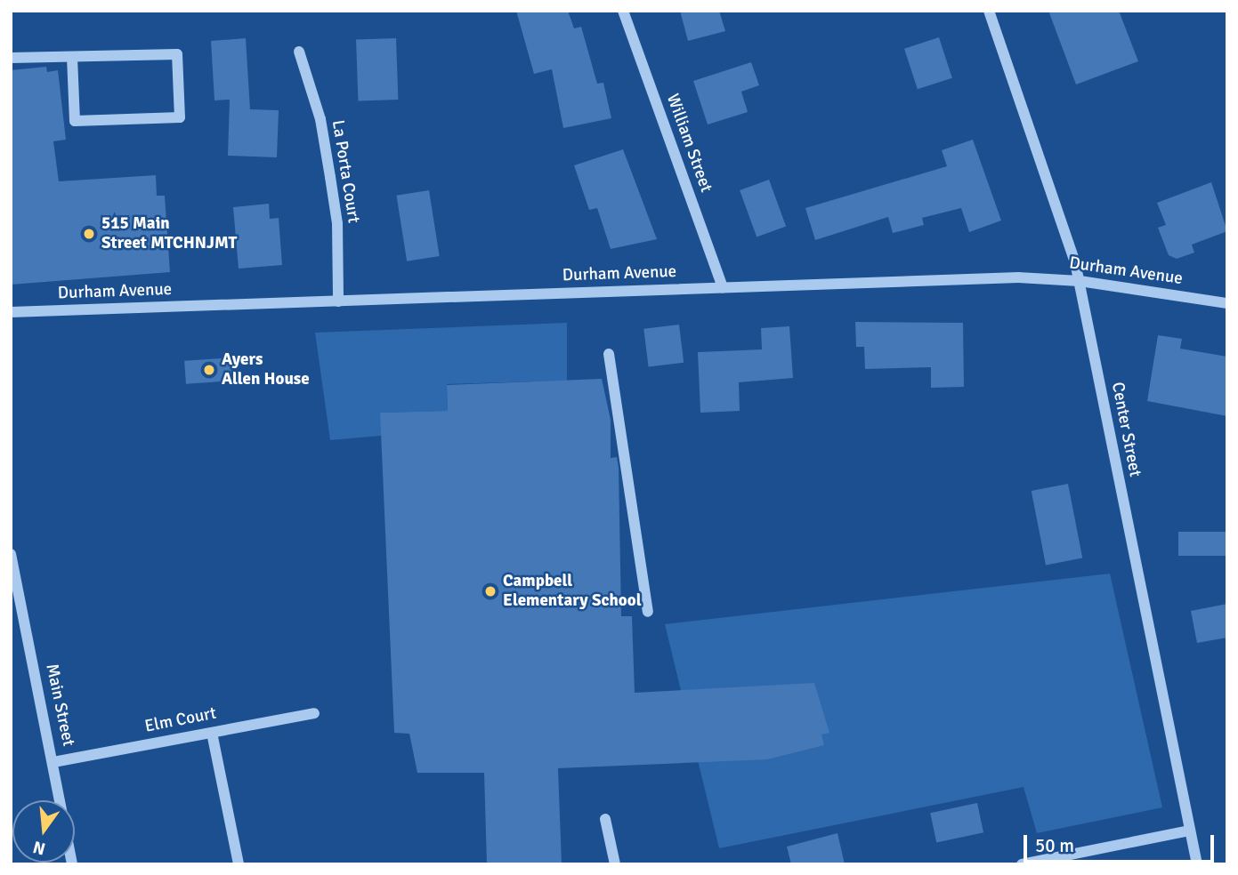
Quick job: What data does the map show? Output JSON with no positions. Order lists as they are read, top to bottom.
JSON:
{
  "streets": {
    "street": [
      "William Street",
      "La Porta Court",
      "Durham Avenue",
      "Center Street",
      "Main Street",
      "Elm Court"
    ]
  },
  "crossings": [
    ["William Street", "Durham Avenue"],
    ["La Porta Court", "Durham Avenue"],
    ["Durham Avenue", "Center Street"],
    ["Main Street", "Elm Court"]
  ],
  "places": ["515 Main Street MTCHNJMT", "Ayers Allen House", "Campbell Elementary School"],
  "scale_bar": "50 m",
  "north": "bottom"
}
